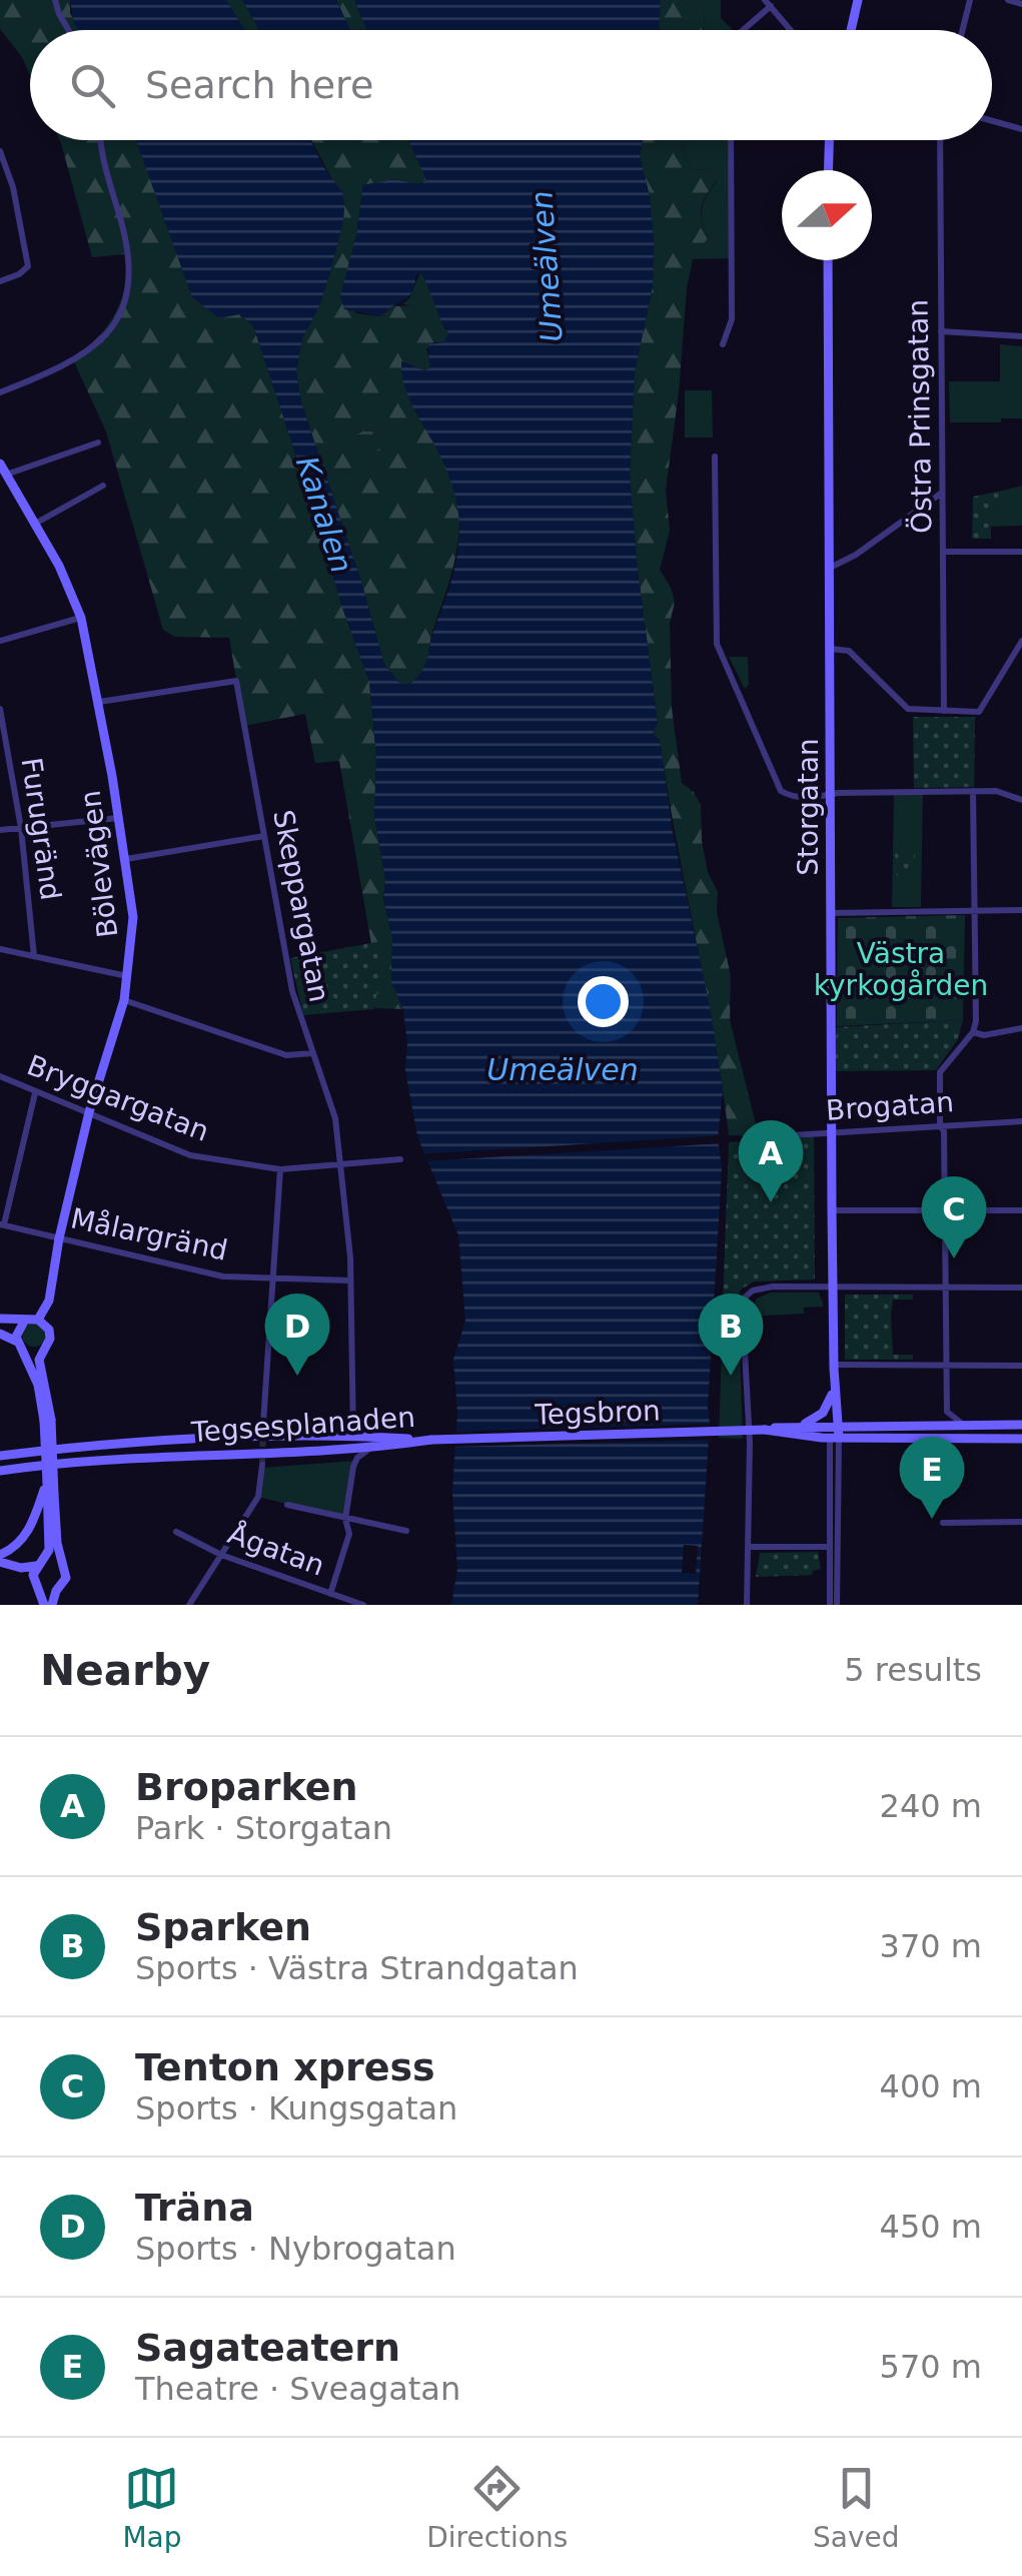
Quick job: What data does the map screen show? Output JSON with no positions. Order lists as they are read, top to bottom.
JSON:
{
  "streets": {
    "street": [
      "Östra Prinsgatan",
      "Storgatan",
      "Furugränd",
      "Bölevägen",
      "Skeppargatan",
      "Bryggargatan",
      "Brogatan",
      "Målargränd",
      "Tegsbron",
      "Tegsesplanaden",
      "Ågatan"
    ]
  },
  "crossings": [
    ["Storgatan", "Brogatan"],
    ["Bölevägen", "Skeppargatan"],
    ["Bölevägen", "Bryggargatan"],
    ["Bölevägen", "Målargränd"],
    ["Skeppargatan", "Bryggargatan"],
    ["Skeppargatan", "Målargränd"],
    ["Skeppargatan", "Tegsesplanaden"],
    ["Tegsbron", "Tegsesplanaden"]
  ],
  "water": ["Umeälven", "Kanalen"],
  "parks": ["Västra kyrkogården"],
  "north": "right",
  "page": {
    "search": "Search here",
    "pins": [
      "A",
      "C",
      "B",
      "D",
      "E"
    ],
    "heading": ["Nearby", "5 results"],
    "list": [
      {
        "mark": "A",
        "name": "Broparken",
        "note": "Park · Storgatan",
        "value": "240 m"
      },
      {
        "mark": "B",
        "name": "Sparken",
        "note": "Sports · Västra Strandgatan",
        "value": "370 m"
      },
      {
        "mark": "C",
        "name": "Tenton xpress",
        "note": "Sports · Kungsgatan",
        "value": "400 m"
      },
      {
        "mark": "D",
        "name": "Träna",
        "note": "Sports · Nybrogatan",
        "value": "450 m"
      },
      {
        "mark": "E",
        "name": "Sagateatern",
        "note": "Theatre · Sveagatan",
        "value": "570 m"
      }
    ],
    "nav": ["Map", "Directions", "Saved"]
  }
}
